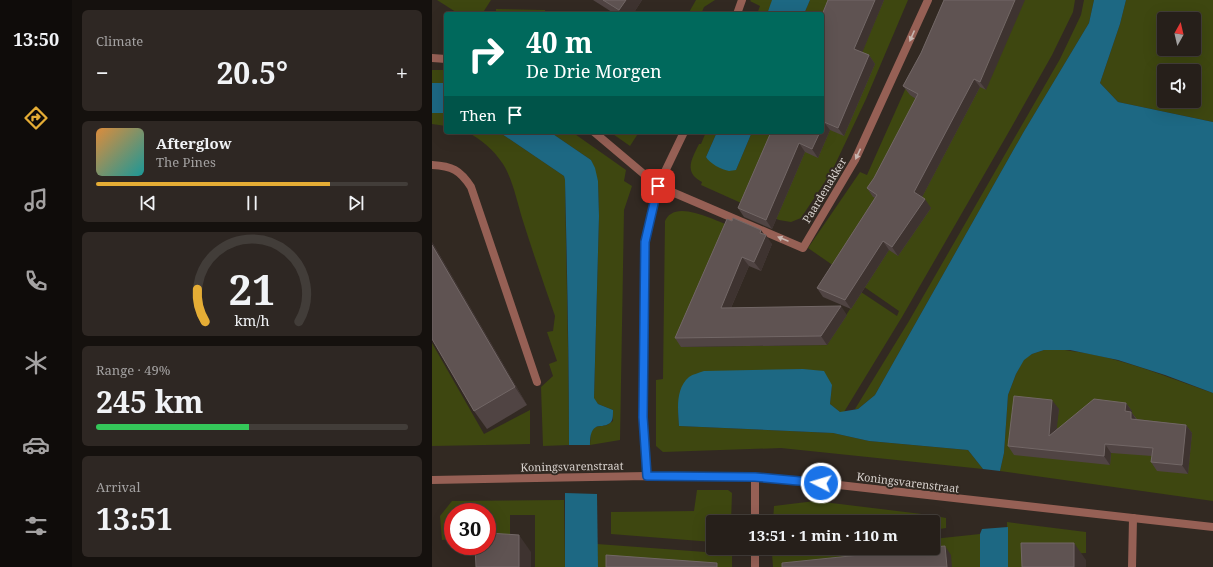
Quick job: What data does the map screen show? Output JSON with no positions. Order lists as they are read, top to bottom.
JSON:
{
  "streets": {
    "street": ["Paardenakker", "Koningsvarenstraat"]
  },
  "north": "top",
  "page": {
    "tabs": "13:50",
    "tile": [
      "Climate",
      ["Range · 49%", "245 km"],
      ["Arrival", "13:51"]
    ],
    "turn": ["40 m", "De Drie Morgen"],
    "heat": ["−", "20.5°", "+"],
    "then": "Then",
    "song": ["Afterglow", "The Pines"],
    "limit": "30",
    "trip": "13:51 · 1 min · 110 m",
    "gauge": ["21", "km/h"]
  }
}
